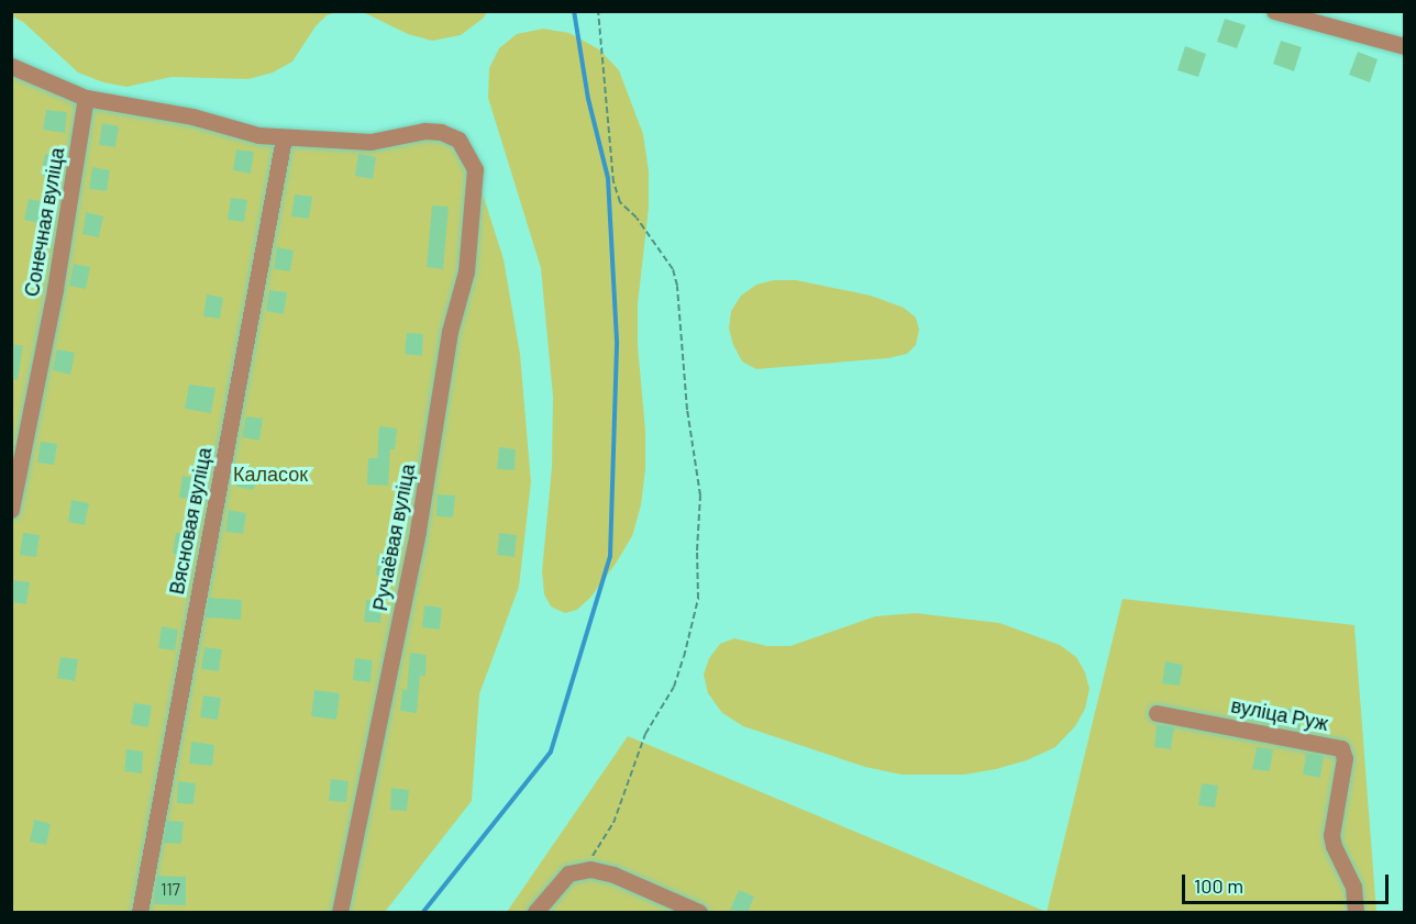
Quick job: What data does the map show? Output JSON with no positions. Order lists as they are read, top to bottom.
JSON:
{
  "streets": {
    "street": [
      "Сонечная вуліца",
      "Вясновая вуліца",
      "Ручаёвая вуліца",
      "вуліца Руж"
    ]
  },
  "crossings": [
    ["Вясновая вуліца", "Ручаёвая вуліца"]
  ],
  "parks": ["Каласок"],
  "house_numbers": ["117"],
  "scale_bar": "100 m"
}
